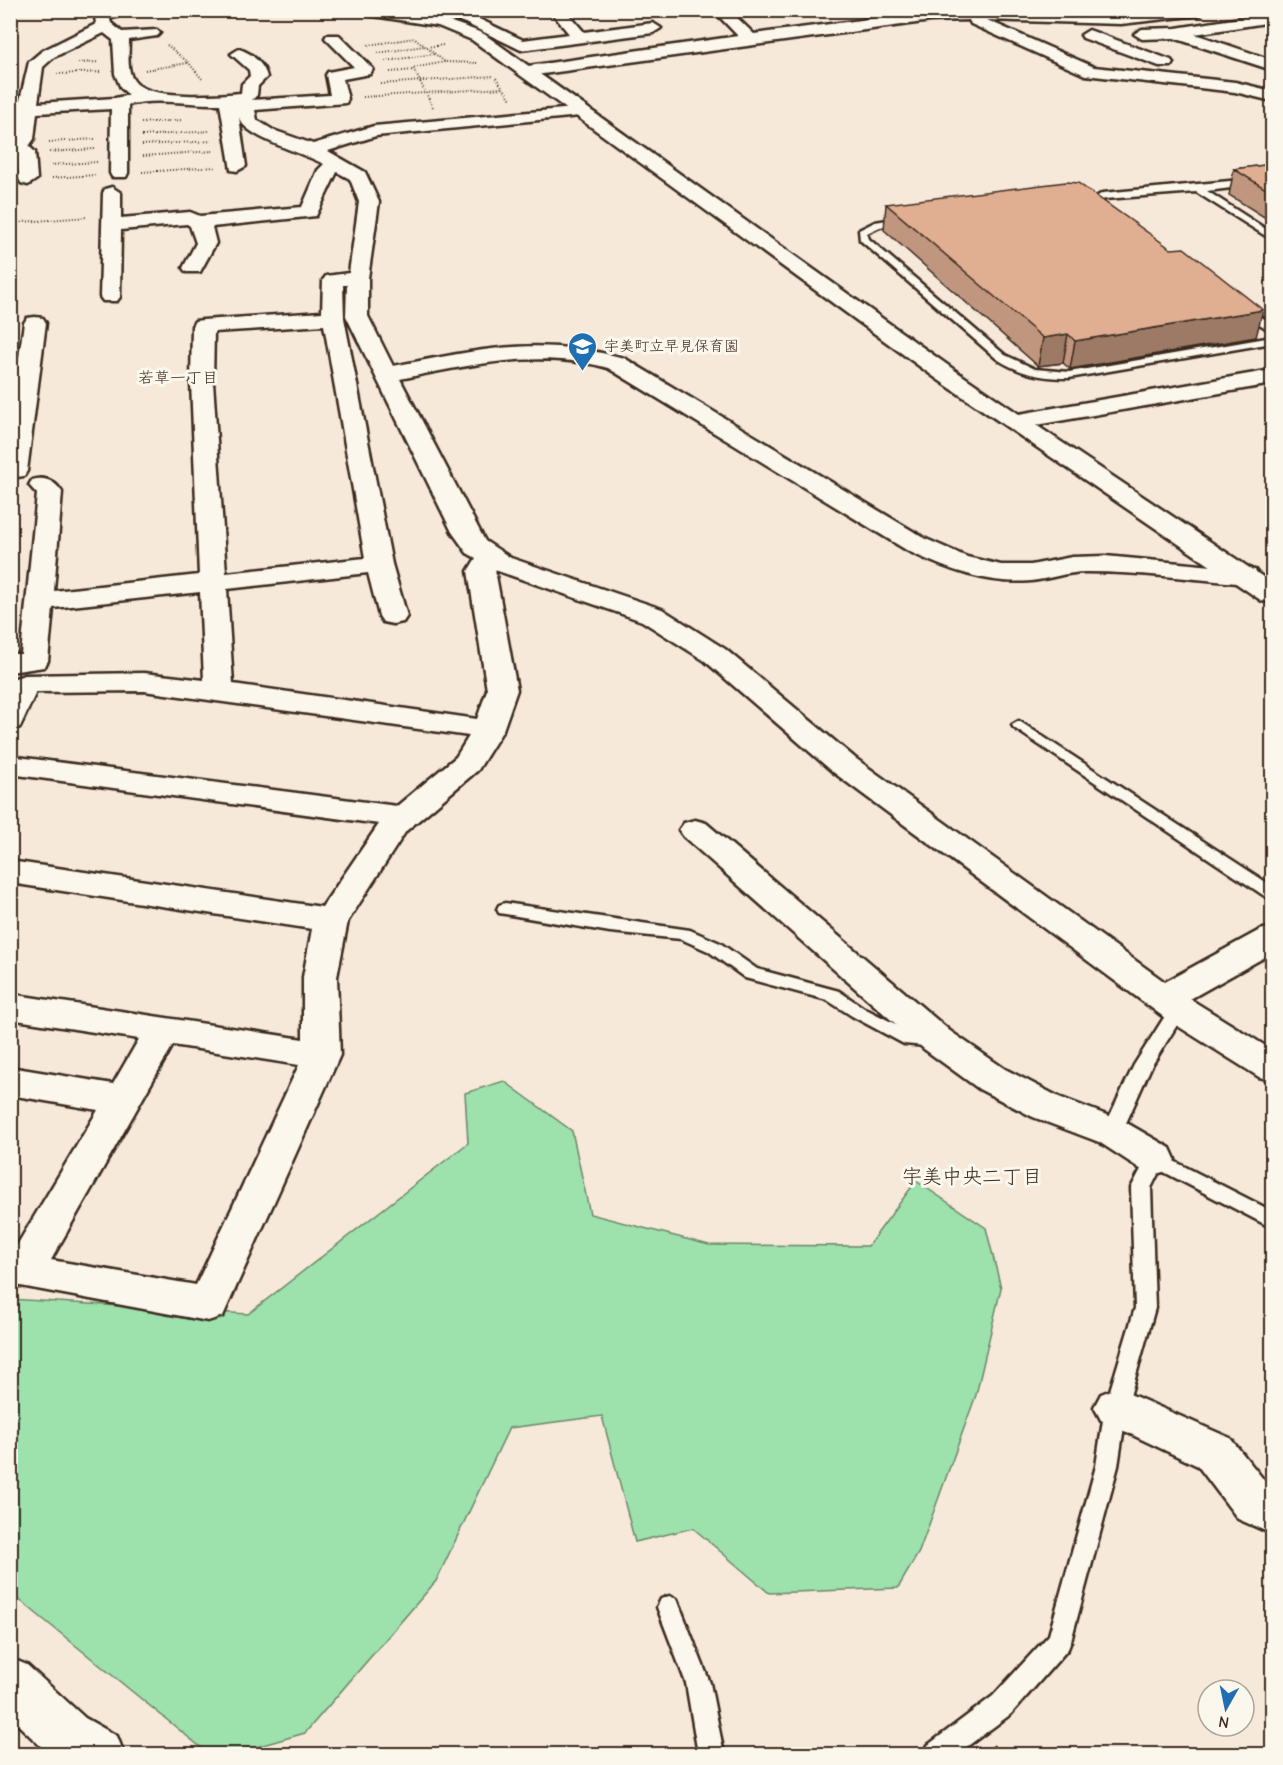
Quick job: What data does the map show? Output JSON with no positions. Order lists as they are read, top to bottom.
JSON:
{
  "districts": ["若草一丁目", "宇美中央二丁目"],
  "places": {
    "school or university": ["宇美町立早見保育園"]
  },
  "north": "bottom"
}
